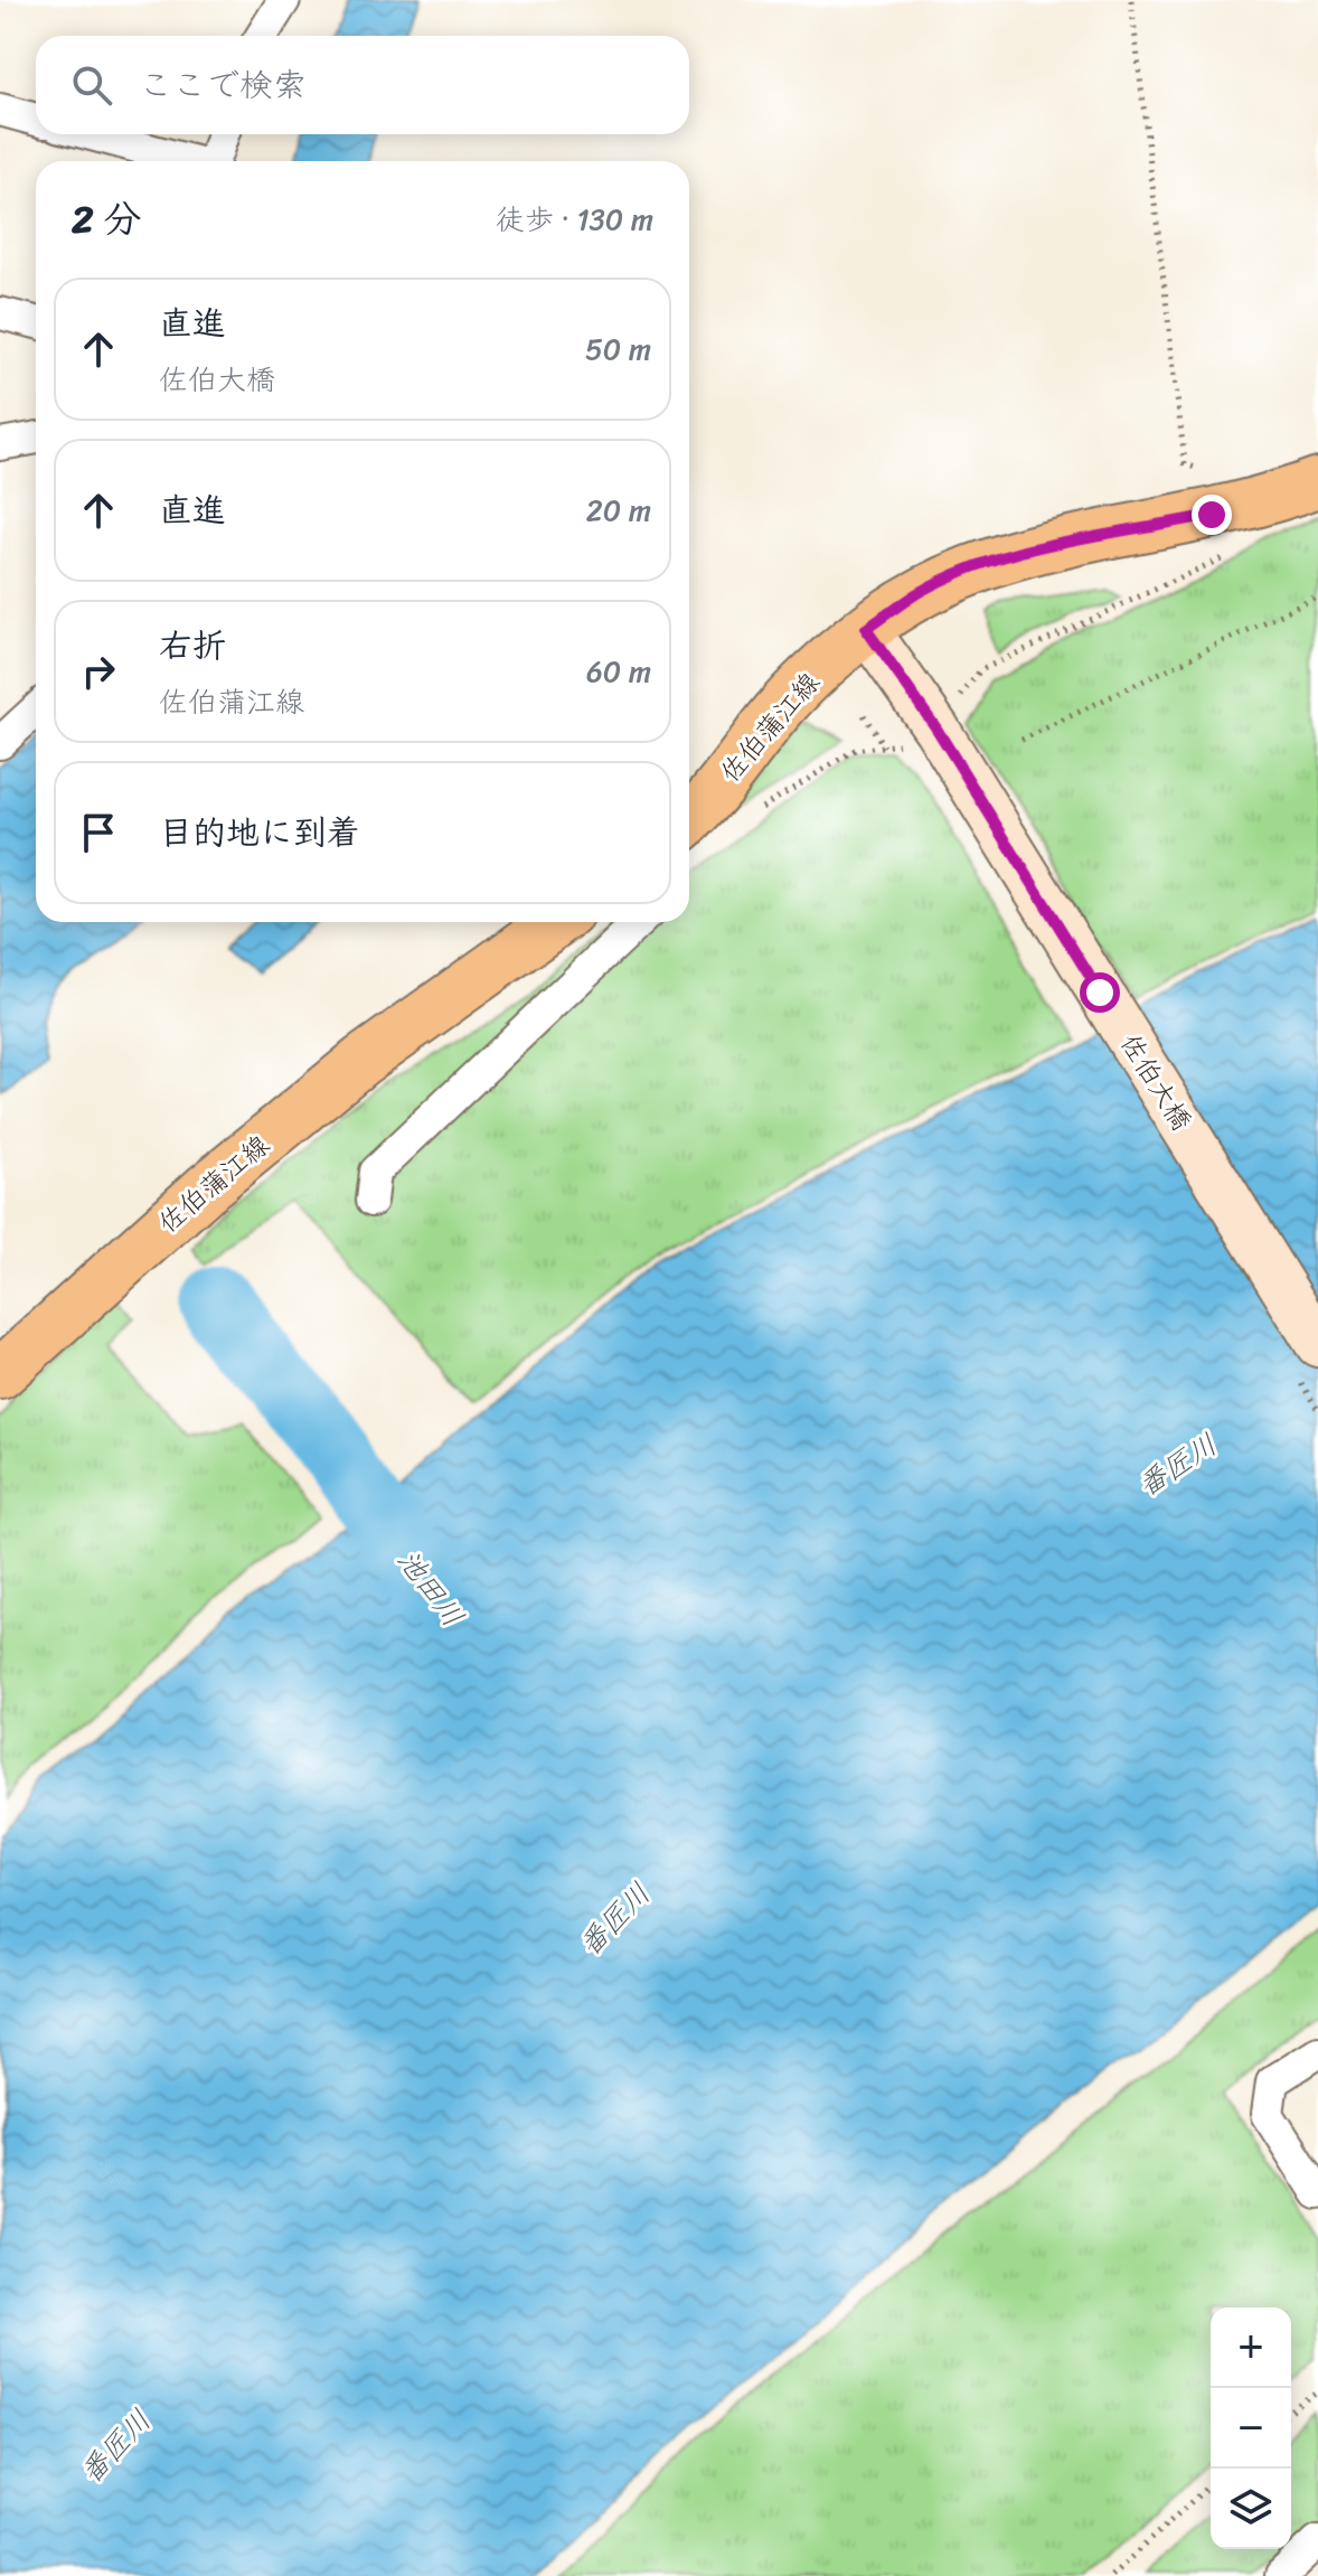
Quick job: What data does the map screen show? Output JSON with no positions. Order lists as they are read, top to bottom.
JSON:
{
  "streets": {
    "main road": ["佐伯蒲江線"],
    "street": ["佐伯大橋"]
  },
  "crossings": [
    ["佐伯蒲江線", "佐伯大橋"]
  ],
  "water": ["番匠川", "池田川"],
  "page": {
    "search": "ここで検索",
    "heading": ["2 分", "徒歩 · 130 m"],
    "list": [
      ["直進", "佐伯大橋", "50 m"],
      ["直進", "20 m"],
      ["右折", "佐伯蒲江線", "60 m"],
      "目的地に到着"
    ],
    "map_buttons": ["+", "−"]
  }
}
